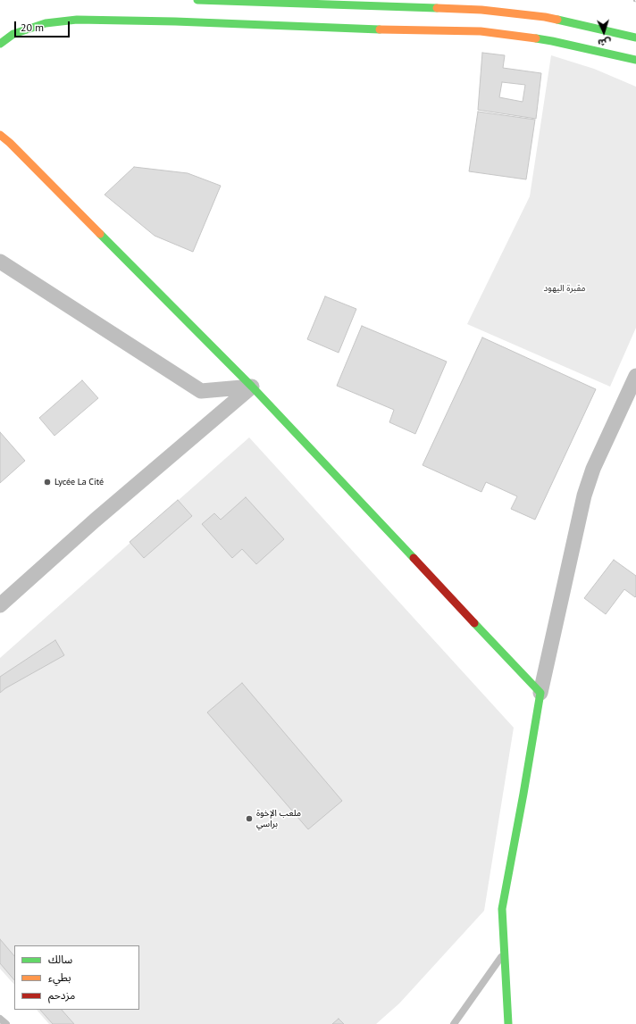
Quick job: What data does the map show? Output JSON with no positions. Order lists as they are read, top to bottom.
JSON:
{
  "parks": ["مقبرة اليهود"],
  "places": ["Lycée La Cité", "ملعب الإخوة براسي"],
  "legend": ["سالك", "بطيء", "مزدحم"],
  "scale_bar": "20 m",
  "north": "bottom"
}
